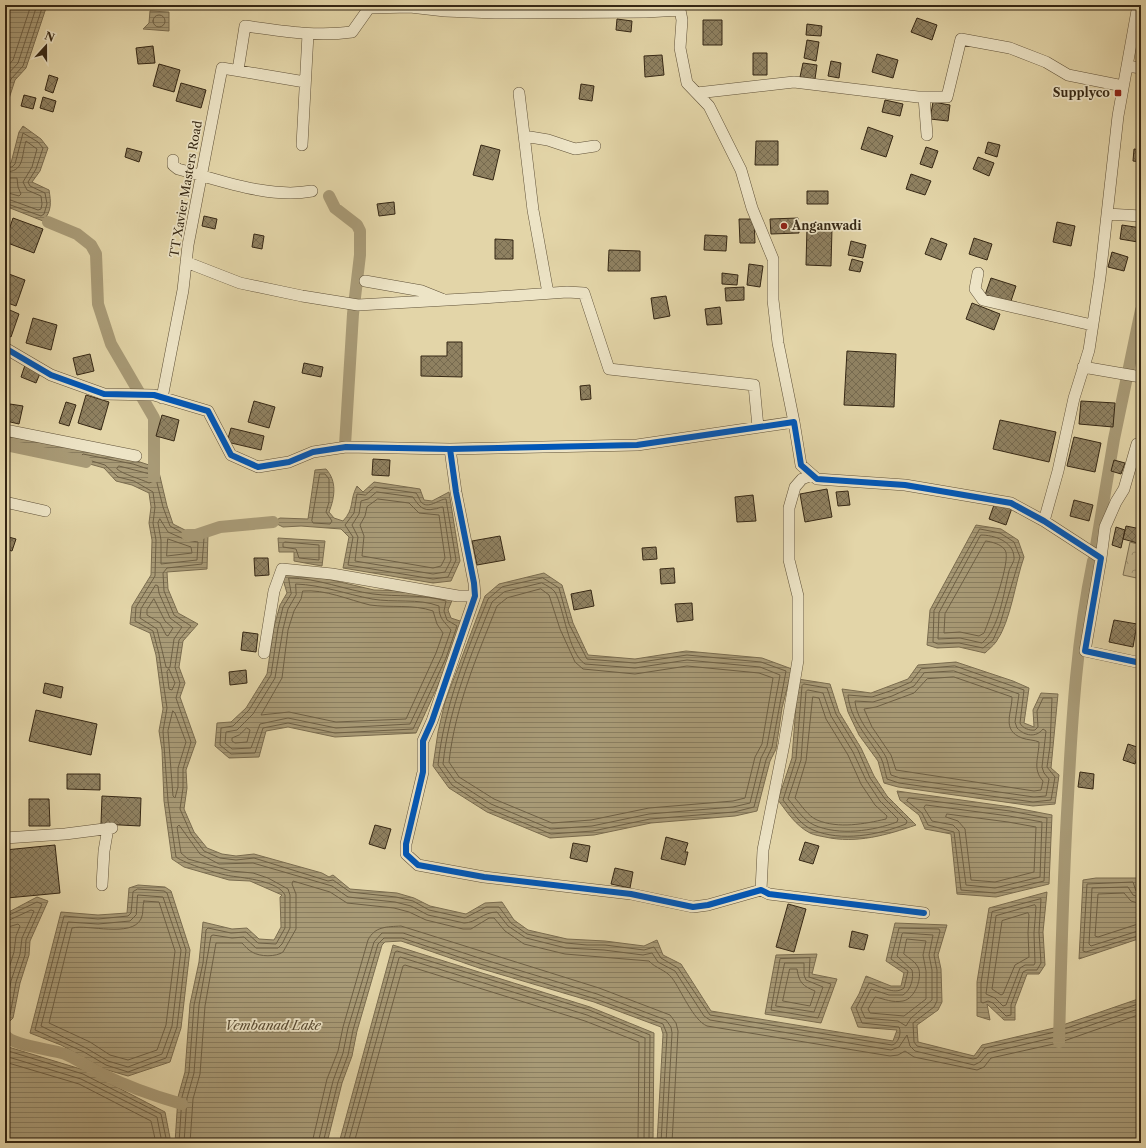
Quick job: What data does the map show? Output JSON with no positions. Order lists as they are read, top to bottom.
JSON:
{
  "streets": {
    "street": ["TT Xavier Masters Road"]
  },
  "water": ["Vembanad Lake"],
  "places": {
    "transit": ["Supplyco"],
    "other": ["Anganwadi"]
  },
  "north": "top"
}
